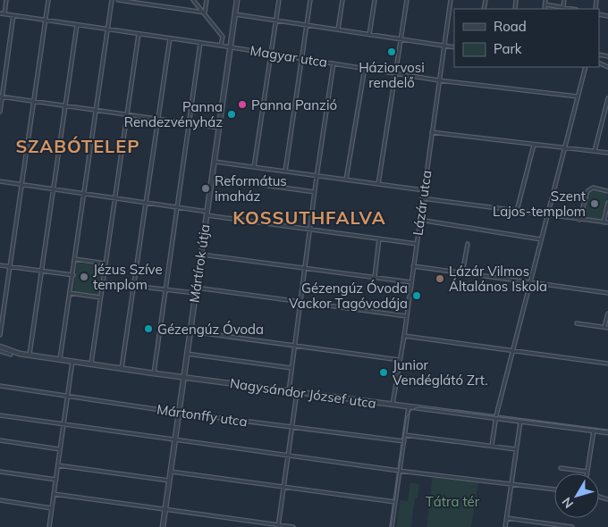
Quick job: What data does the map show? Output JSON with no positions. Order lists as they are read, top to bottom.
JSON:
{
  "streets": {
    "street": [
      "Magyar utca",
      "Lázár utca",
      "Mártírok útja",
      "Nagysándor József utca",
      "Mártonffy utca"
    ]
  },
  "crossings": [
    ["Magyar utca", "Lázár utca"],
    ["Magyar utca", "Mártírok útja"],
    ["Lázár utca", "Nagysándor József utca"],
    ["Mártírok útja", "Nagysándor József utca"],
    ["Mártírok útja", "Mártonffy utca"]
  ],
  "districts": ["SZABÓTELEP", "KOSSUTHFALVA"],
  "parks": ["Tátra tér"],
  "places": [
    "Háziorvosi rendelő",
    "Panna Panzió",
    "Panna Rendezvényház",
    "Református imaház",
    "Szent Lajos-templom",
    "Jézus Szíve templom",
    "Lázár Vilmos Általános Iskola",
    "Gézengúz Óvoda Vackor Tagóvodája",
    "Gézengúz Óvoda",
    "Junior Vendéglátó Zrt."
  ],
  "legend": ["Road", "Park"],
  "north": "bottom left"
}
